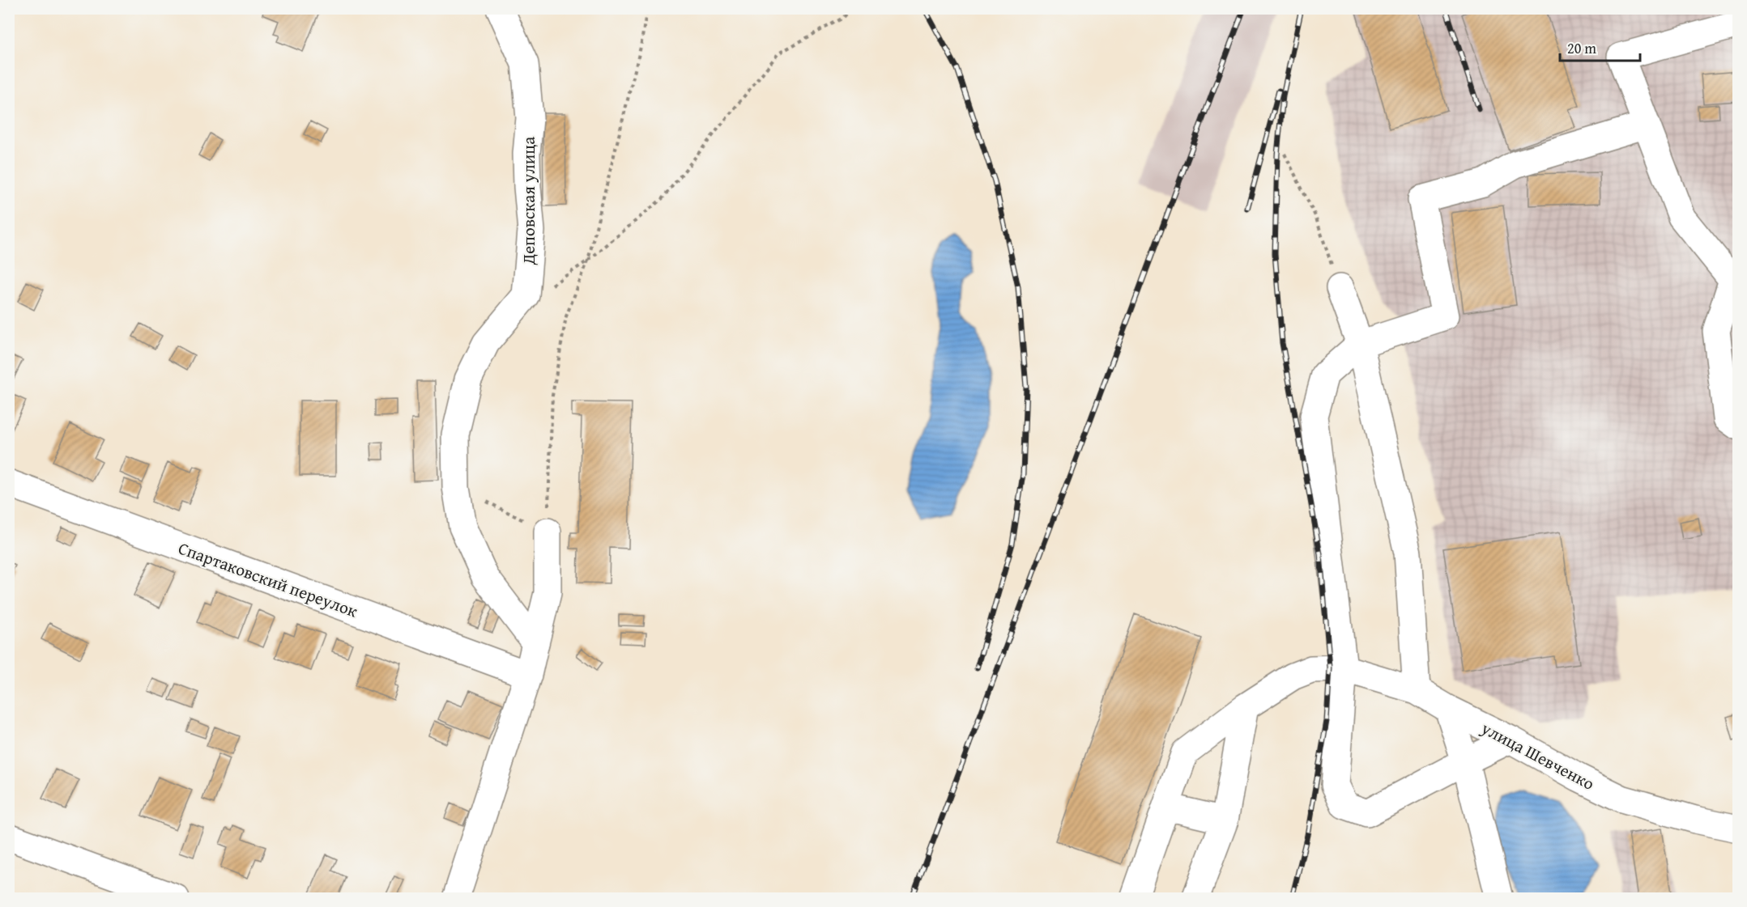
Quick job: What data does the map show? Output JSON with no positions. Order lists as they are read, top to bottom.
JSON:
{
  "streets": {
    "street": ["Деповская улица", "Спартаковский переулок", "улица Шевченко"]
  },
  "scale_bar": "20 m"
}
